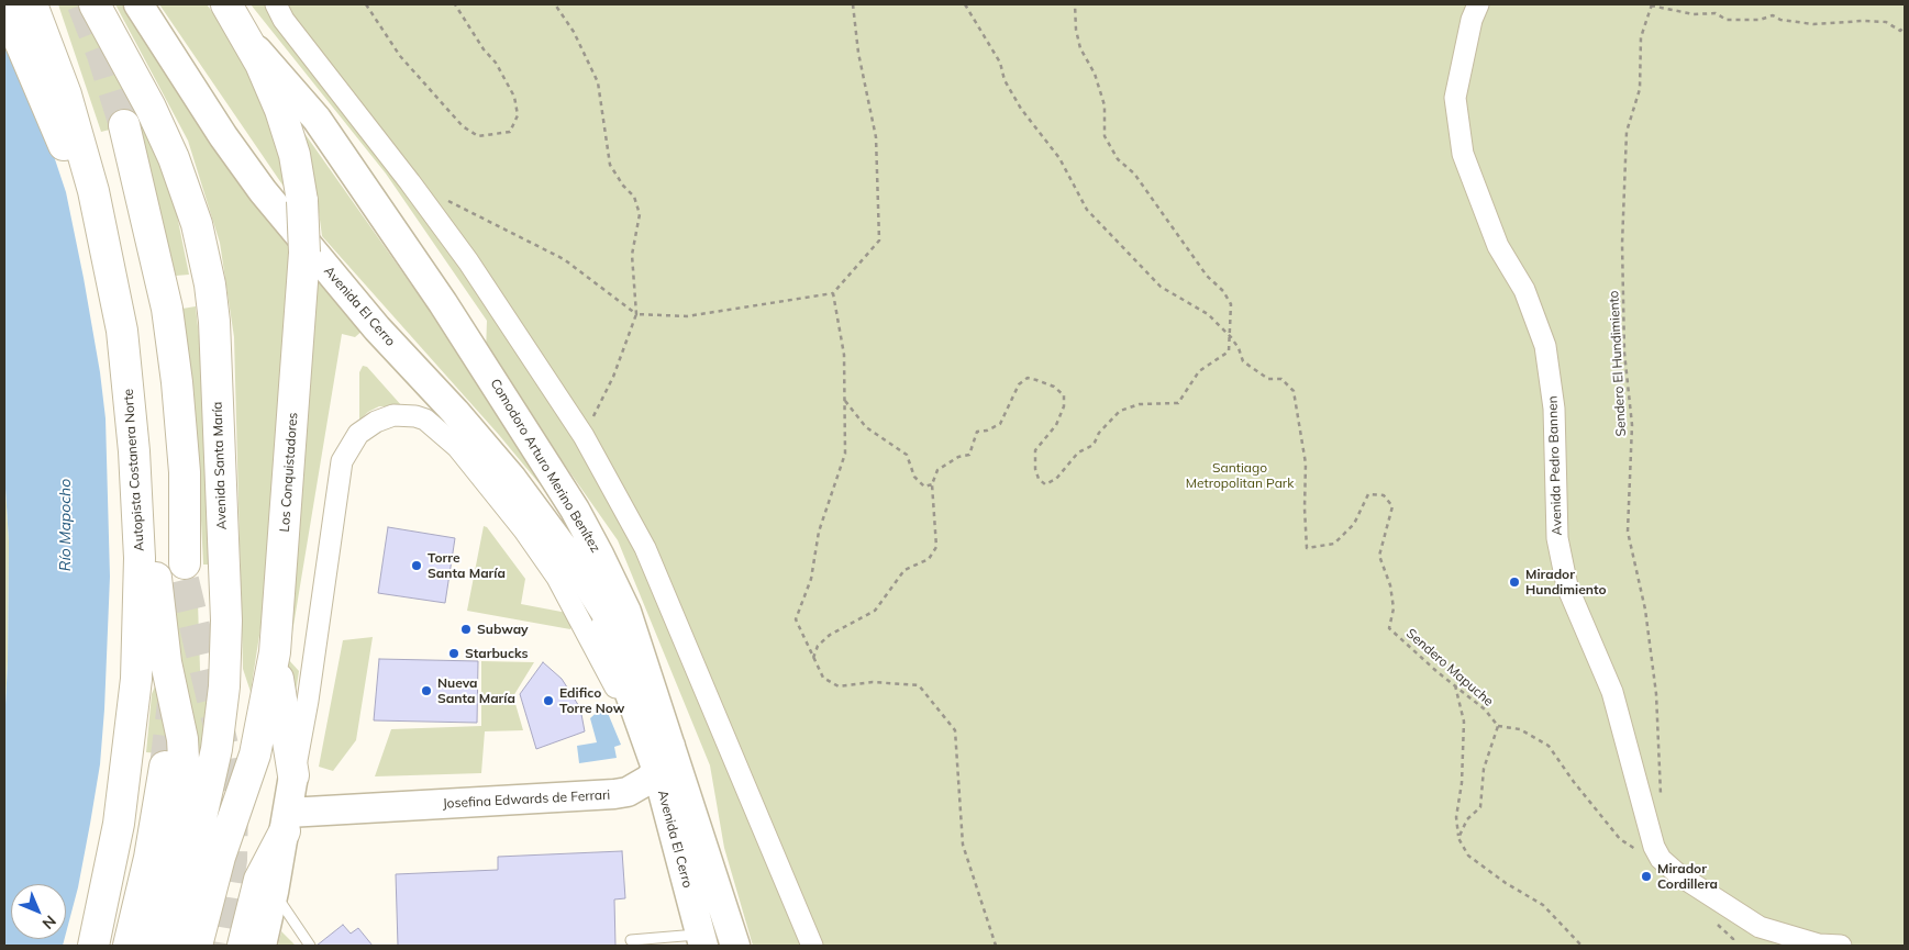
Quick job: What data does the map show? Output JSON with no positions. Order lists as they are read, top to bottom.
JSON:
{
  "streets": {
    "main road": ["Avenida Santa María", "Autopista Costanera Norte", "Los Conquistadores"],
    "street": [
      "Avenida El Cerro",
      "Comodoro Arturo Merino Benítez",
      "Avenida Pedro Bannen",
      "Josefina Edwards de Ferrari"
    ],
    "path": ["Sendero El Hundimiento", "Sendero Mapuche"]
  },
  "crossings": [
    ["Avenida El Cerro", "Comodoro Arturo Merino Benítez"],
    ["Avenida El Cerro", "Josefina Edwards de Ferrari"],
    ["Comodoro Arturo Merino Benítez", "Los Conquistadores"],
    ["Comodoro Arturo Merino Benítez", "Josefina Edwards de Ferrari"],
    ["Avenida Pedro Bannen", "Sendero Mapuche"]
  ],
  "water": ["Río Mapocho"],
  "parks": ["Santiago Metropolitan Park"],
  "places": [
    "Torre Santa María",
    "Mirador Hundimiento",
    "Subway",
    "Starbucks",
    "Nueva Santa María",
    "Edifico Torre Now",
    "Mirador Cordillera"
  ],
  "north": "bottom right"
}
